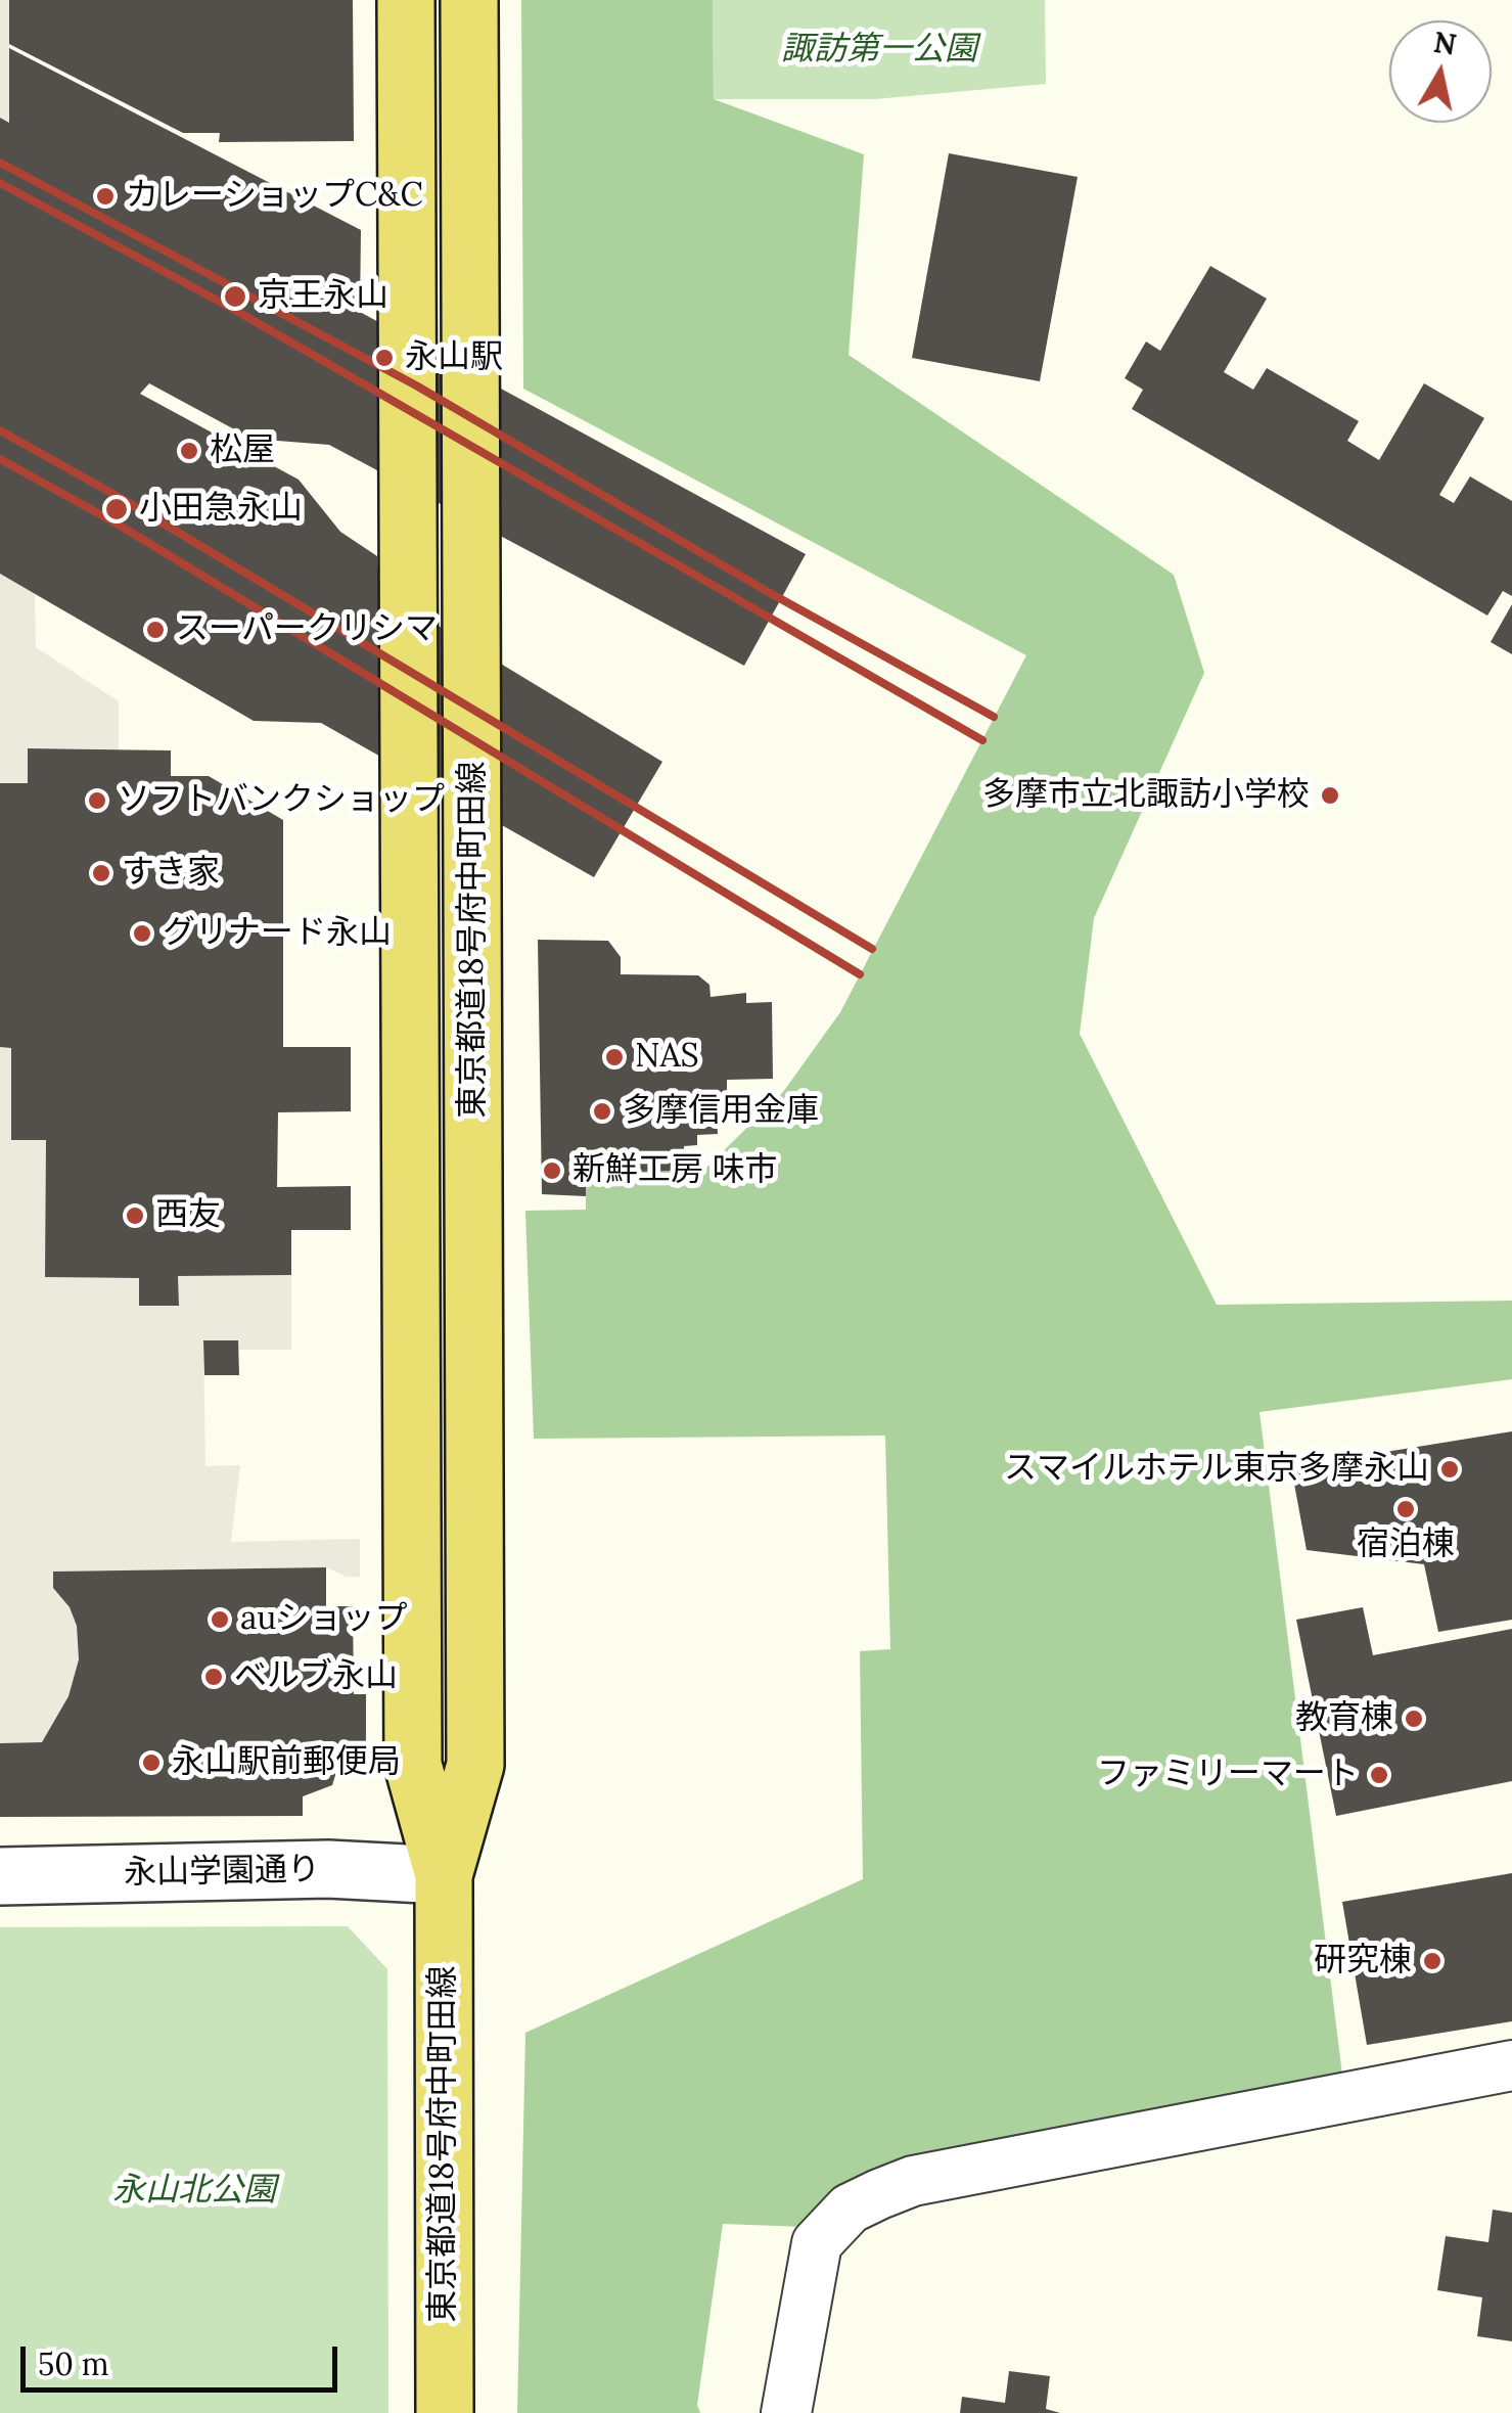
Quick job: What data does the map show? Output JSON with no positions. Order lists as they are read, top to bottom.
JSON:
{
  "streets": {
    "main road": ["東京都道18号府中町田線"],
    "street": ["永山学園通り"]
  },
  "crossings": [
    ["東京都道18号府中町田線", "永山学園通り"]
  ],
  "parks": ["諏訪第一公園", "永山北公園"],
  "places": [
    "カレーショップC&C",
    "京王永山",
    "永山駅",
    "松屋",
    "小田急永山",
    "スーパークリシマ",
    "多摩市立北諏訪小学校",
    "ソフトバンクショップ",
    "すき家",
    "グリナード永山",
    "NAS",
    "多摩信用金庫",
    "新鮮工房 味市",
    "西友",
    "スマイルホテル東京多摩永山",
    "宿泊棟",
    "auショップ",
    "ベルブ永山",
    "教育棟",
    "永山駅前郵便局",
    "ファミリーマート",
    "研究棟"
  ],
  "scale_bar": "50 m",
  "north": "top"
}
